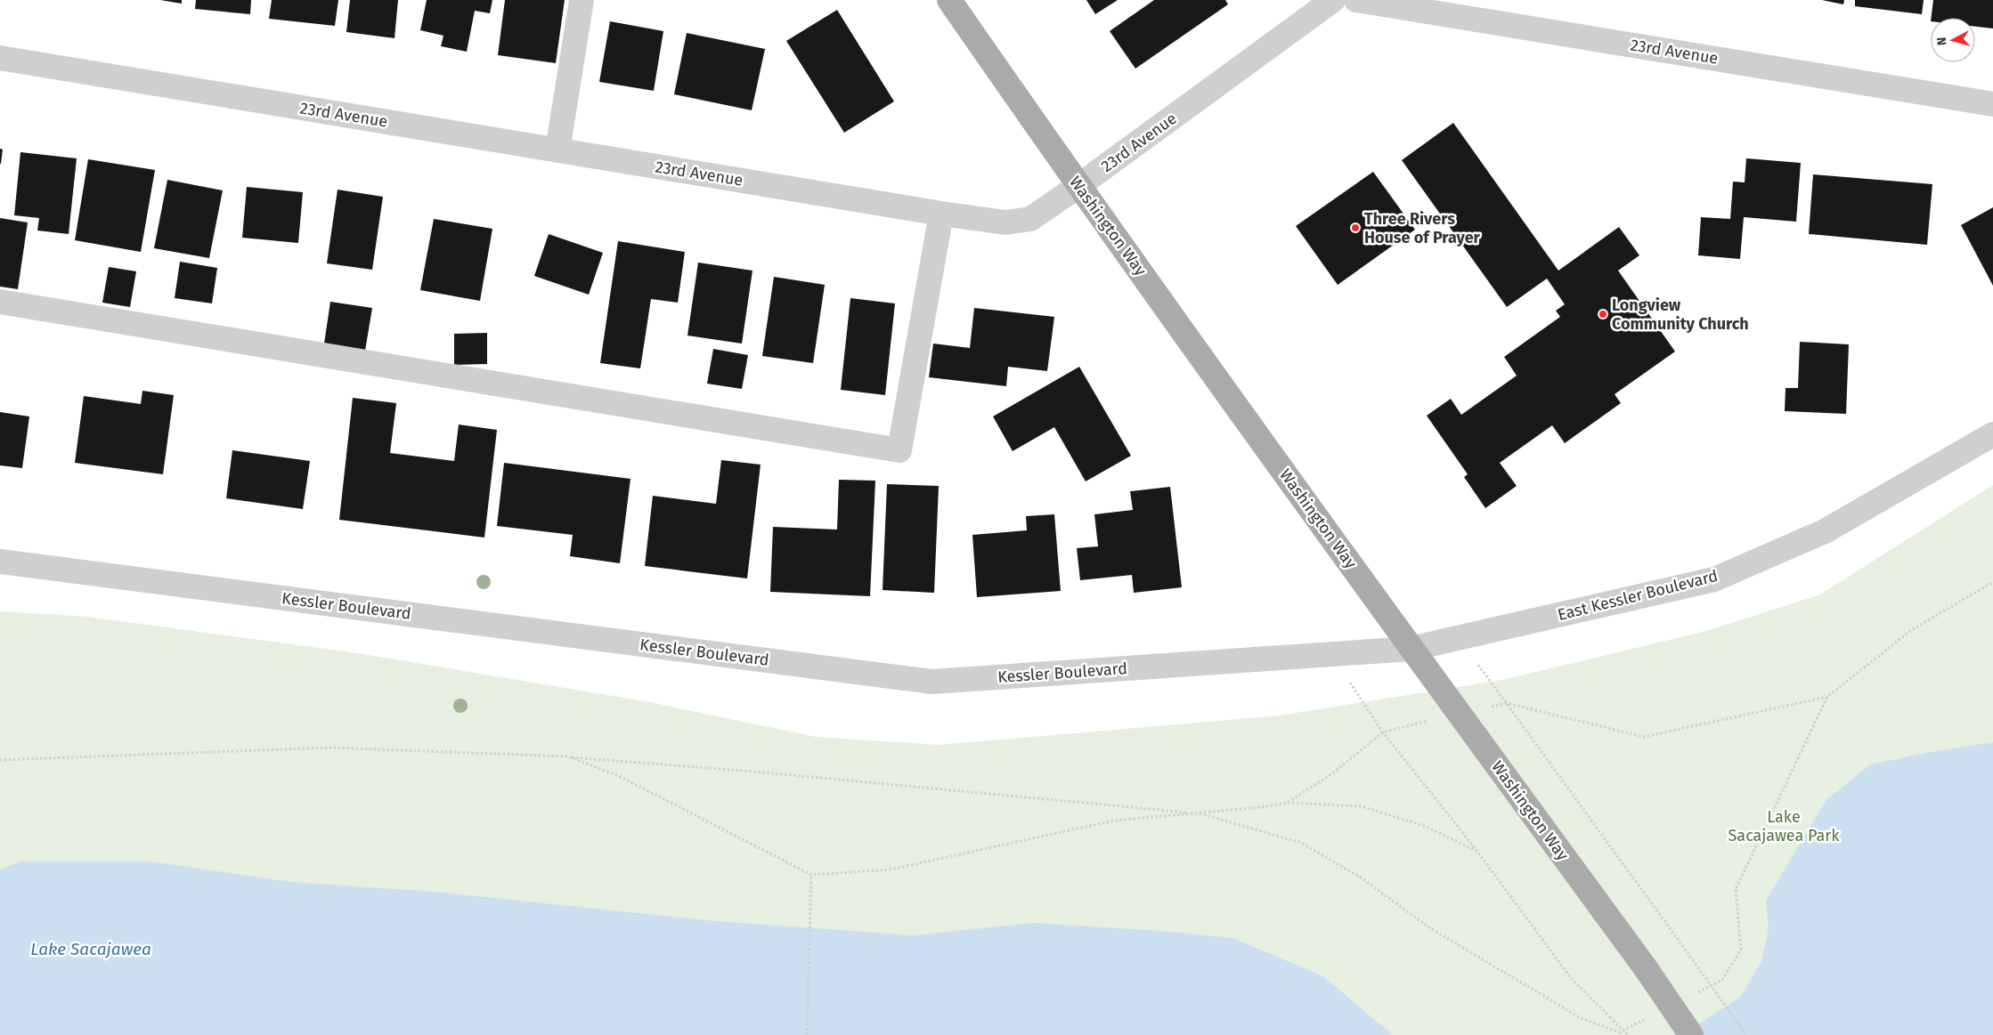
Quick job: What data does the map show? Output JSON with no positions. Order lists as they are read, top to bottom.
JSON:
{
  "streets": {
    "main road": ["Washington Way"],
    "street": ["23rd Avenue", "East Kessler Boulevard", "Kessler Boulevard"]
  },
  "crossings": [
    ["23rd Avenue", "Washington Way"],
    ["Washington Way", "East Kessler Boulevard"],
    ["Washington Way", "Kessler Boulevard"],
    ["East Kessler Boulevard", "Kessler Boulevard"]
  ],
  "water": ["Lake Sacajawea"],
  "parks": ["Lake Sacajawea Park"],
  "places": ["Three Rivers House of Prayer", "Longview Community Church"],
  "north": "left"
}
